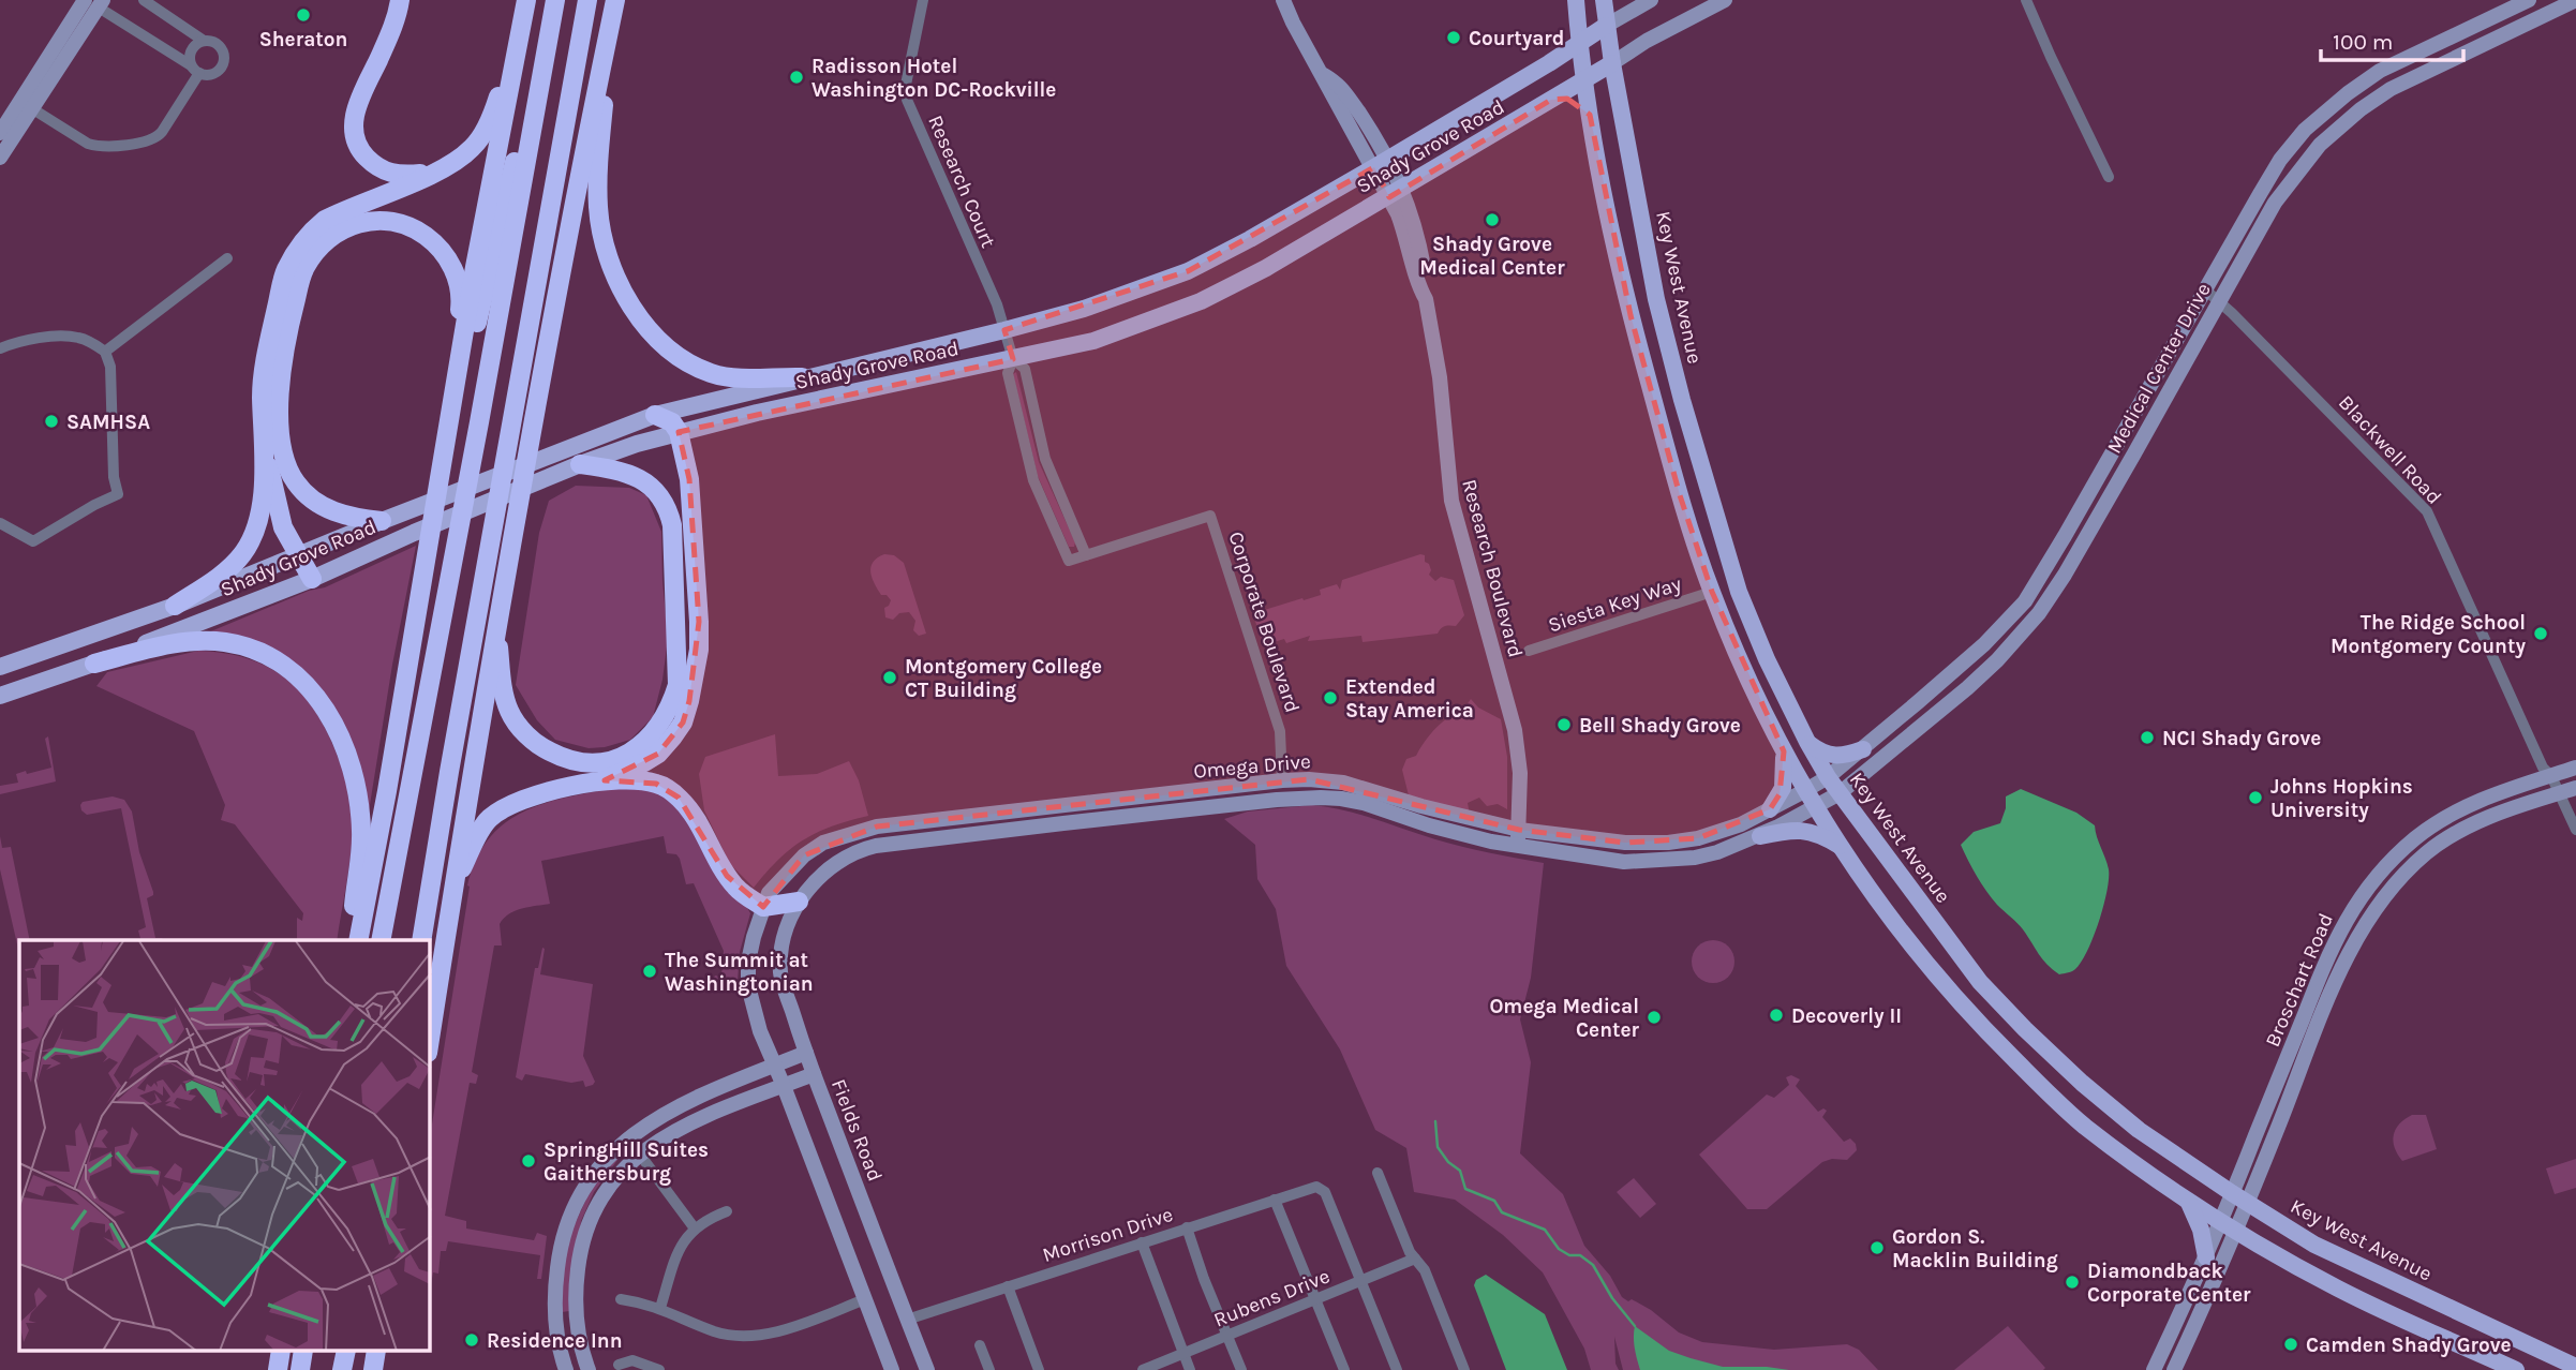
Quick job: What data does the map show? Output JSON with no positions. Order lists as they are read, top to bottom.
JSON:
{
  "streets": {
    "main road": ["Shady Grove Road", "Key West Avenue"],
    "street": [
      "Research Court",
      "Medical Center Drive",
      "Blackwell Road",
      "Research Boulevard",
      "Siesta Key Way",
      "Corporate Boulevard",
      "Omega Drive",
      "Broschart Road",
      "Fields Road",
      "Morrison Drive",
      "Rubens Drive"
    ]
  },
  "crossings": [
    ["Shady Grove Road", "Research Court"],
    ["Shady Grove Road", "Key West Avenue"],
    ["Shady Grove Road", "Research Boulevard"],
    ["Shady Grove Road", "Corporate Boulevard"],
    ["Research Court", "Corporate Boulevard"],
    ["Key West Avenue", "Medical Center Drive"],
    ["Key West Avenue", "Broschart Road"],
    ["Medical Center Drive", "Blackwell Road"],
    ["Medical Center Drive", "Omega Drive"],
    ["Blackwell Road", "Broschart Road"],
    ["Research Boulevard", "Omega Drive"],
    ["Corporate Boulevard", "Omega Drive"],
    ["Omega Drive", "Fields Road"],
    ["Fields Road", "Morrison Drive"],
    ["Morrison Drive", "Rubens Drive"]
  ],
  "places": [
    "Sheraton",
    "Courtyard",
    "Radisson Hotel Washington DC-Rockville",
    "Shady Grove Medical Center",
    "SAMHSA",
    "The Ridge School Montgomery County",
    "Montgomery College CT Building",
    "Extended Stay America",
    "Bell Shady Grove",
    "NCI Shady Grove",
    "Johns Hopkins University",
    "The Summit at Washingtonian",
    "Decoverly II",
    "Omega Medical Center",
    "SpringHill Suites Gaithersburg",
    "Gordon S. Macklin Building",
    "Diamondback Corporate Center",
    "Residence Inn",
    "Camden Shady Grove"
  ],
  "scale_bar": "100 m"
}
